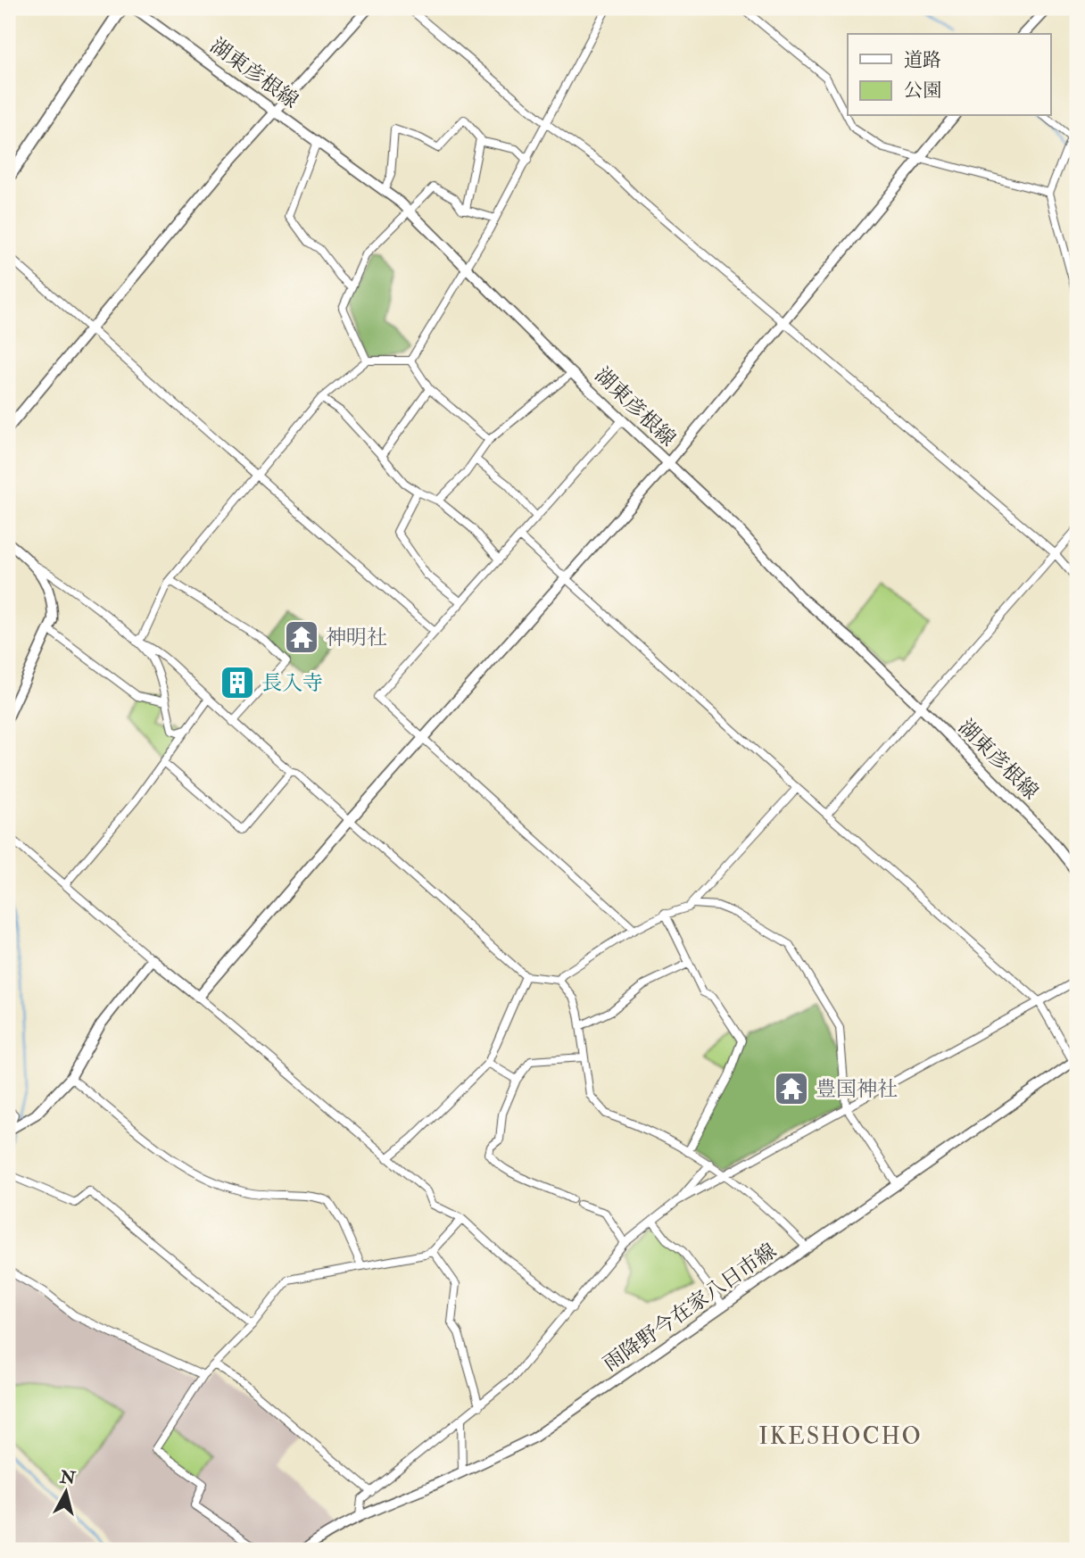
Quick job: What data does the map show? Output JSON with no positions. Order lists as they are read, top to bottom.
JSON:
{
  "streets": {
    "main road": ["湖東彦根線", "雨降野今在家八日市線"]
  },
  "districts": ["IKESHOCHO"],
  "places": {
    "temple": ["神明社", "豊国神社"],
    "building": ["長入寺"]
  },
  "legend": ["道路", "公園"],
  "north": "top"
}
